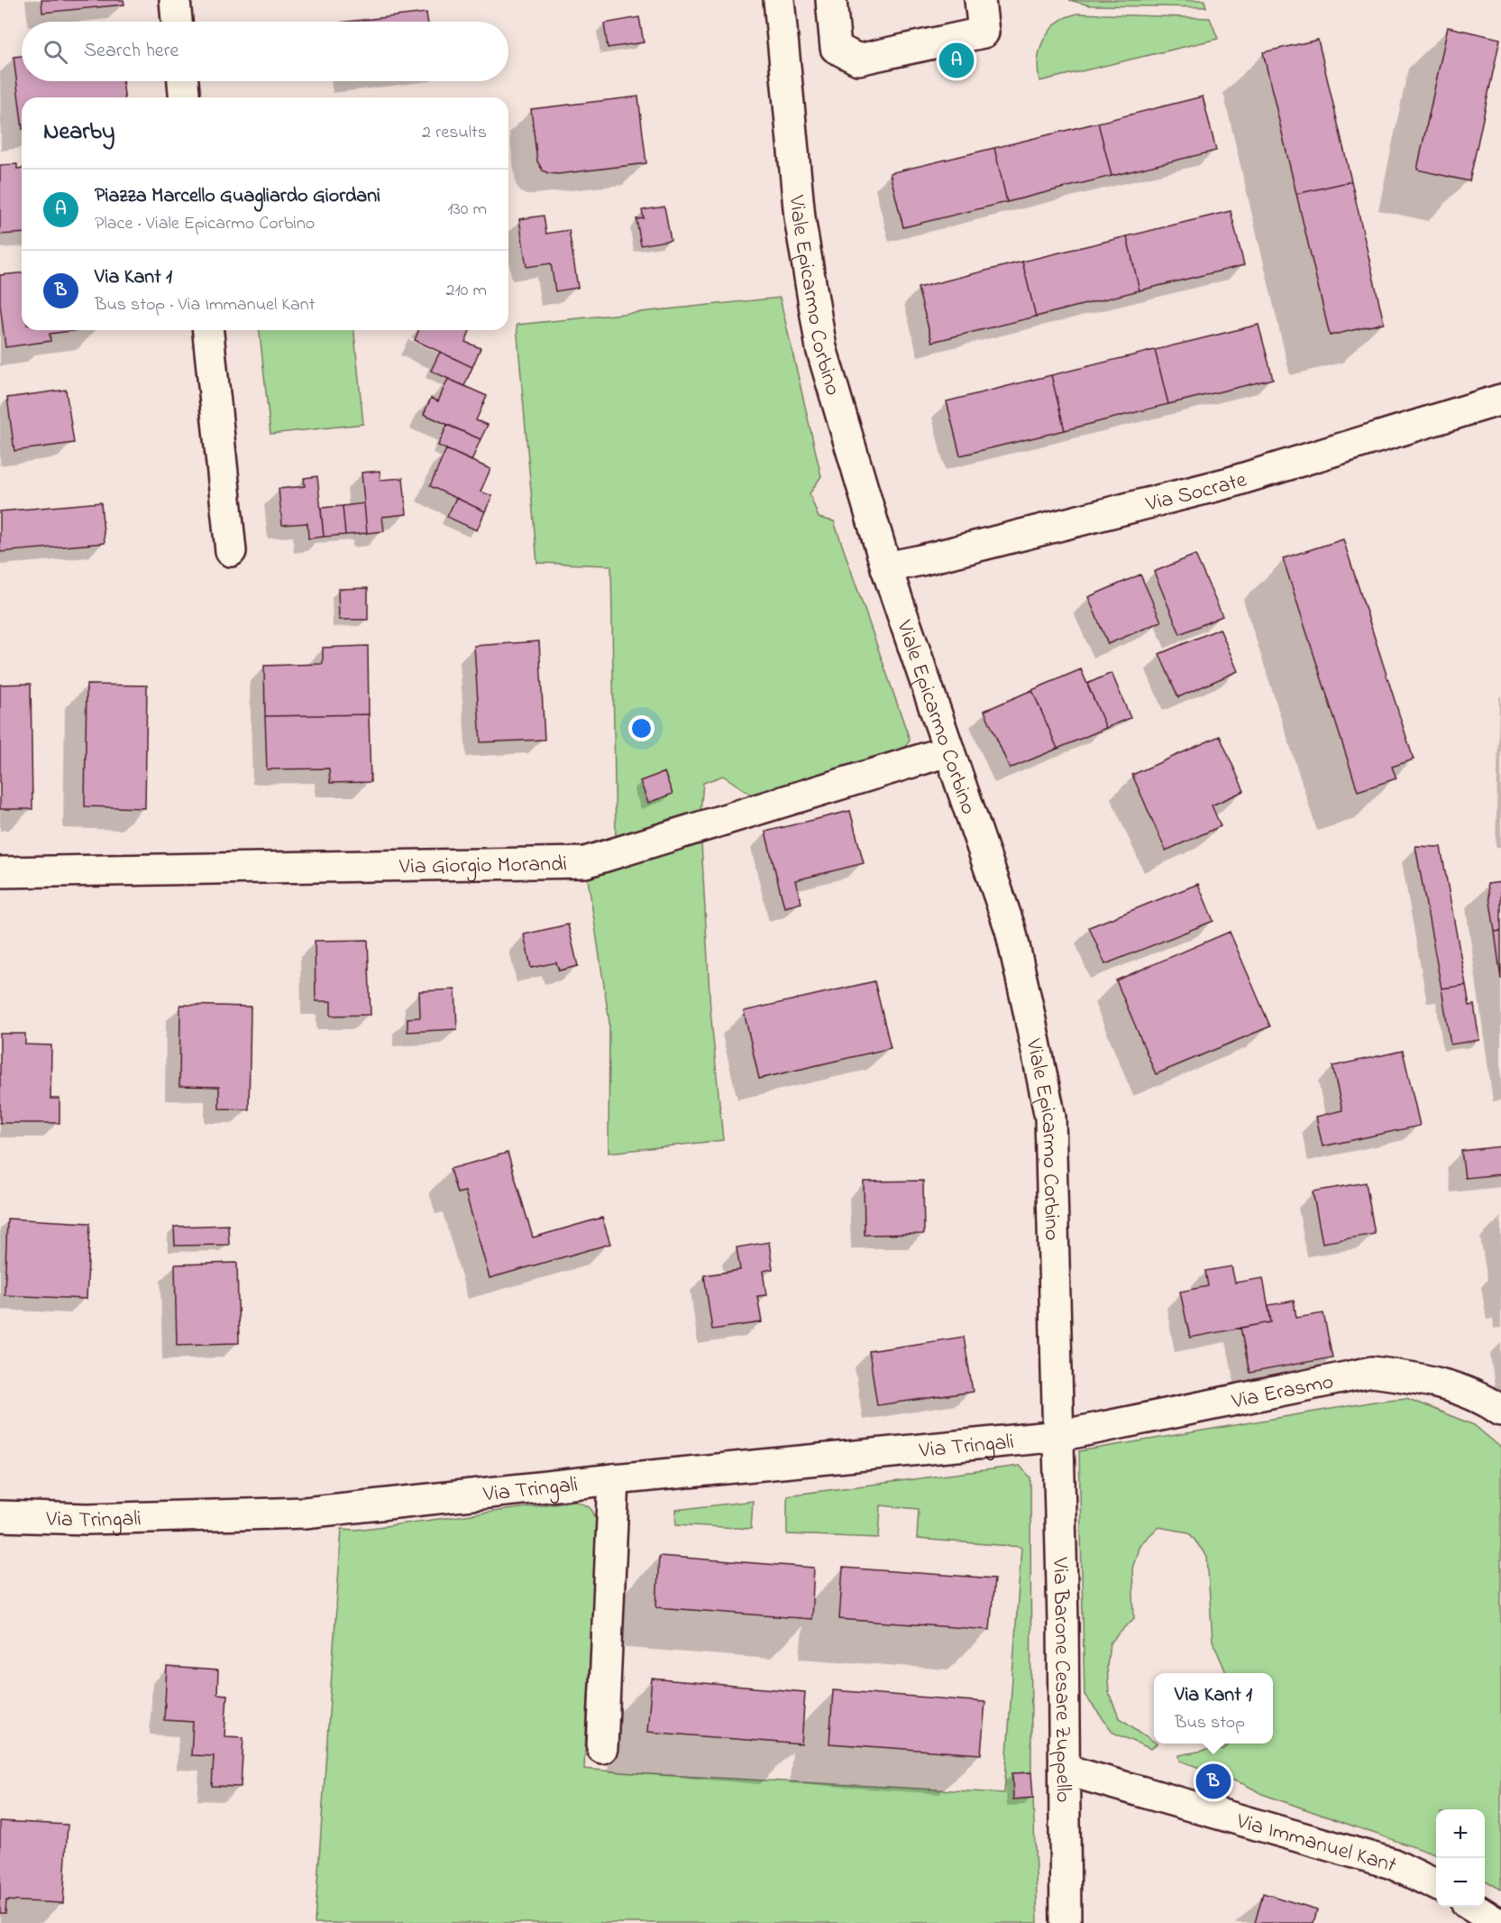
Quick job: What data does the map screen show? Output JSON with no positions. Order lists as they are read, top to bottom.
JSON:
{
  "streets": {
    "street": [
      "Viale Epicarmo Corbino",
      "Via Socrate",
      "Via Giorgio Morandi",
      "Via Erasmo",
      "Via Tringali",
      "Via Barone Cesare Zuppello",
      "Via Immanuel Kant"
    ]
  },
  "crossings": [
    ["Viale Epicarmo Corbino", "Via Socrate"],
    ["Viale Epicarmo Corbino", "Via Giorgio Morandi"],
    ["Viale Epicarmo Corbino", "Via Erasmo"],
    ["Viale Epicarmo Corbino", "Via Tringali"],
    ["Viale Epicarmo Corbino", "Via Barone Cesare Zuppello"],
    ["Via Erasmo", "Via Tringali"],
    ["Via Erasmo", "Via Barone Cesare Zuppello"],
    ["Via Tringali", "Via Barone Cesare Zuppello"],
    ["Via Barone Cesare Zuppello", "Via Immanuel Kant"]
  ],
  "page": {
    "search": "Search here",
    "pins": ["A", "B"],
    "heading": ["Nearby", "2 results"],
    "list": [
      {
        "mark": "A",
        "name": "Piazza Marcello Guagliardo Giordani",
        "note": "Place · Viale Epicarmo Corbino",
        "value": "130 m"
      },
      {
        "mark": "B",
        "name": "Via Kant 1",
        "note": "Bus stop · Via Immanuel Kant",
        "value": "210 m"
      }
    ],
    "popup": ["Via Kant 1", "Bus stop"],
    "map_buttons": ["+", "−"]
  }
}
